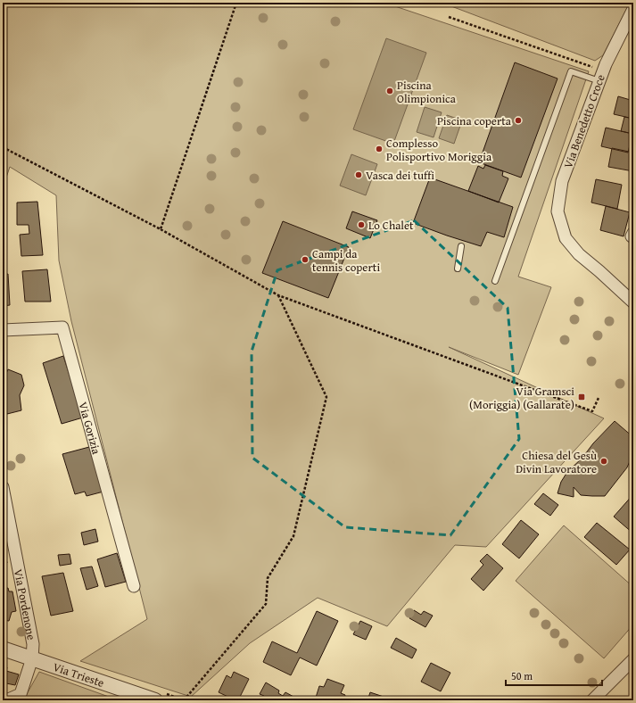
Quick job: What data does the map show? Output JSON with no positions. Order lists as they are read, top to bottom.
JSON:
{
  "streets": {
    "street": [
      "Via Benedetto Croce",
      "Via Gorizia",
      "Via Pordenone",
      "Via Trieste"
    ]
  },
  "crossings": [
    ["Via Pordenone", "Via Trieste"]
  ],
  "places": {
    "other": [
      "Piscina Olimpionica",
      "Piscina coperta",
      "Complesso Polisportivo Moriggia",
      "Vasca dei tuffi",
      "Lo Chalet",
      "Campi da tennis coperti",
      "Chiesa del Gesù Divin Lavoratore"
    ],
    "transit": ["Via Gramsci (Moriggia) (Gallarate)"]
  },
  "scale_bar": "50 m"
}
